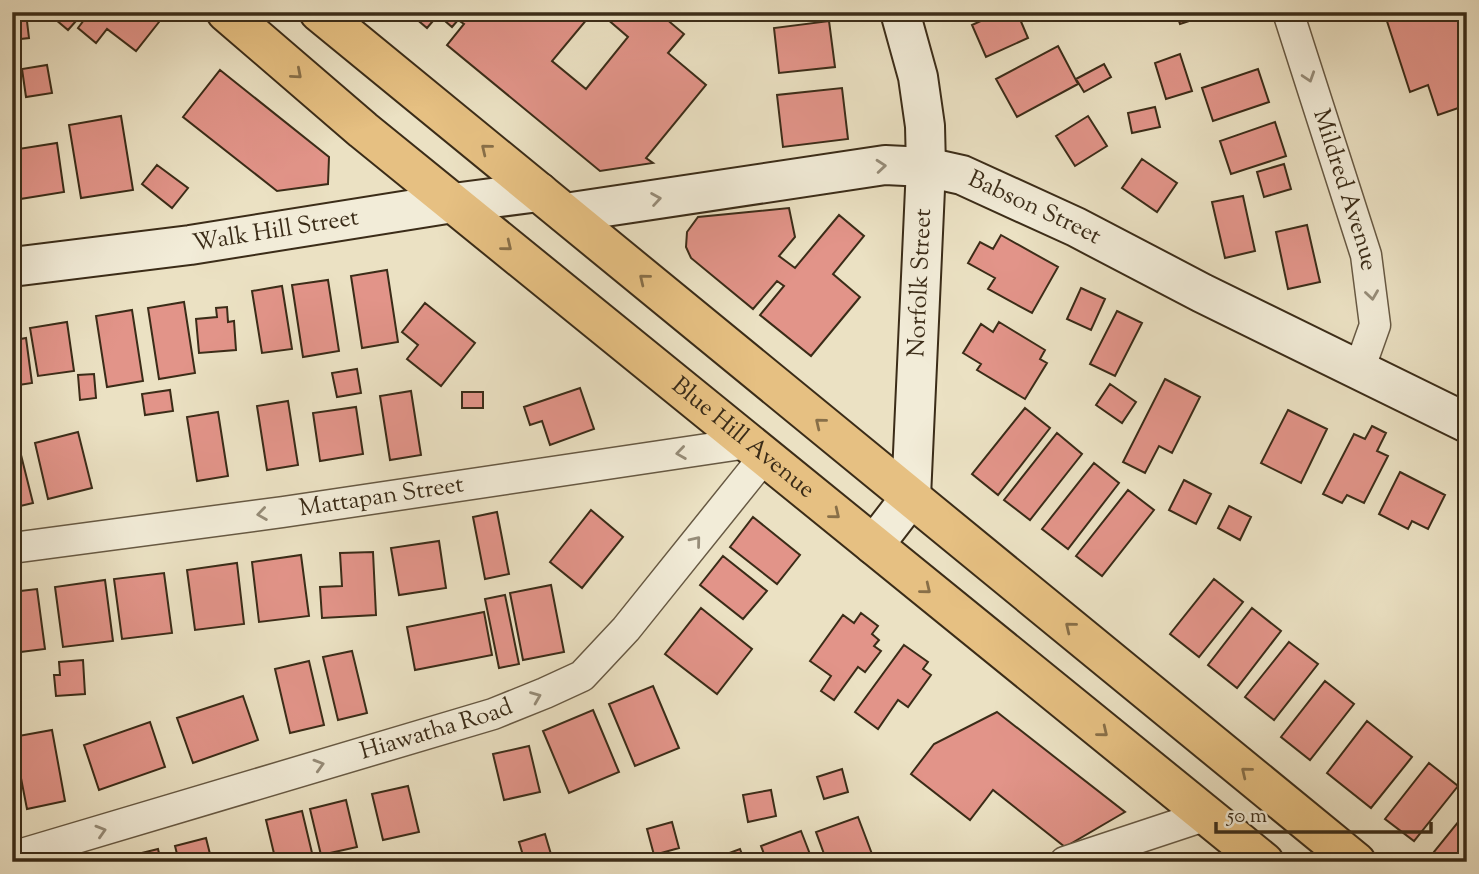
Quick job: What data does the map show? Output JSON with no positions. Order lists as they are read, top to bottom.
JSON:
{
  "streets": {
    "highway": ["Blue Hill Avenue"],
    "main road": ["Babson Street", "Walk Hill Street", "Norfolk Street"],
    "street": ["Mildred Avenue", "Mattapan Street", "Hiawatha Road"]
  },
  "crossings": [
    ["Mildred Avenue", "Babson Street"],
    ["Babson Street", "Walk Hill Street"],
    ["Babson Street", "Norfolk Street"],
    ["Walk Hill Street", "Blue Hill Avenue"],
    ["Blue Hill Avenue", "Mattapan Street"],
    ["Blue Hill Avenue", "Hiawatha Road"],
    ["Mattapan Street", "Hiawatha Road"]
  ],
  "one_way": [
    "Mildred Avenue",
    "Babson Street",
    "Mattapan Street",
    "Hiawatha Road"
  ],
  "scale_bar": "50 m"
}
